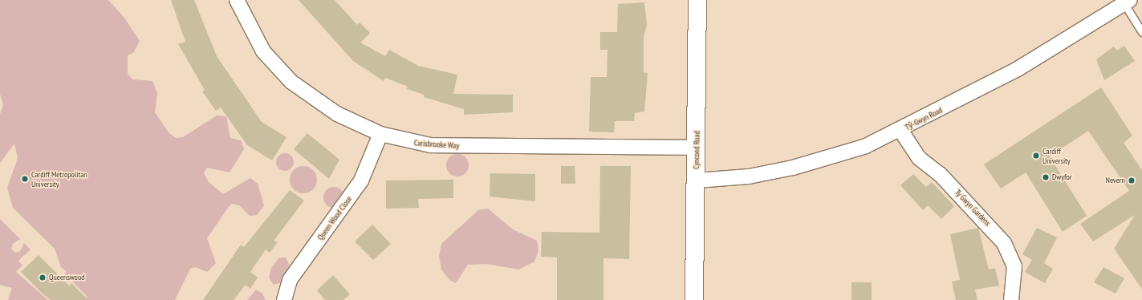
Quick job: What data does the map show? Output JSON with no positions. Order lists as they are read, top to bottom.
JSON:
{
  "streets": {
    "street": [
      "Tŷ-Gwyn Road",
      "Carisbrooke Way",
      "Cyncoed Road",
      "Ty Gwyn Gardens",
      "Queen Wood Close"
    ]
  },
  "crossings": [
    ["Tŷ-Gwyn Road", "Cyncoed Road"],
    ["Tŷ-Gwyn Road", "Ty Gwyn Gardens"],
    ["Carisbrooke Way", "Cyncoed Road"],
    ["Carisbrooke Way", "Queen Wood Close"]
  ],
  "places": [
    "Cardiff University",
    "Dwyfor",
    "Cardiff Metropolitan University",
    "Nevern",
    "Queenswood"
  ]
}
